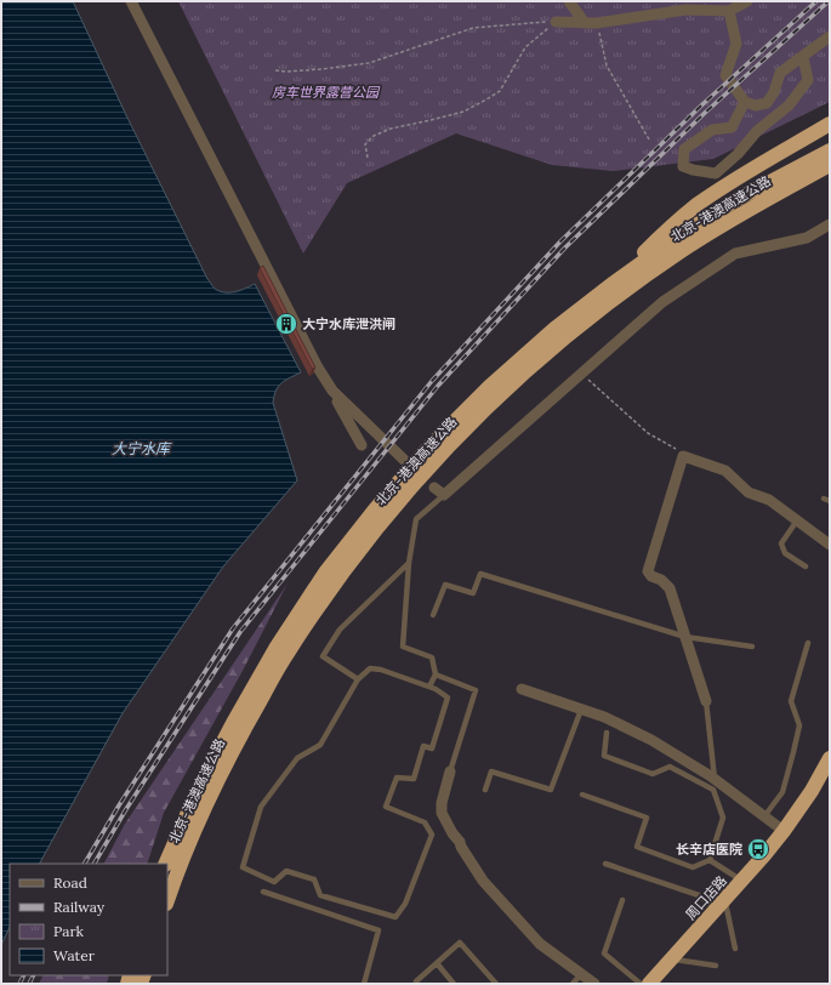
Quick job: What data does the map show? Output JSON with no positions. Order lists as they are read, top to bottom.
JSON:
{
  "streets": {
    "highway": ["北京-港澳高速公路", "周口店路"]
  },
  "water": ["大宁水库"],
  "parks": ["房车世界露营公园"],
  "places": {
    "building": ["大宁水库泄洪闸"],
    "bus stop": ["长辛店医院"]
  },
  "legend": [
    "Road",
    "Railway",
    "Park",
    "Water"
  ]
}
